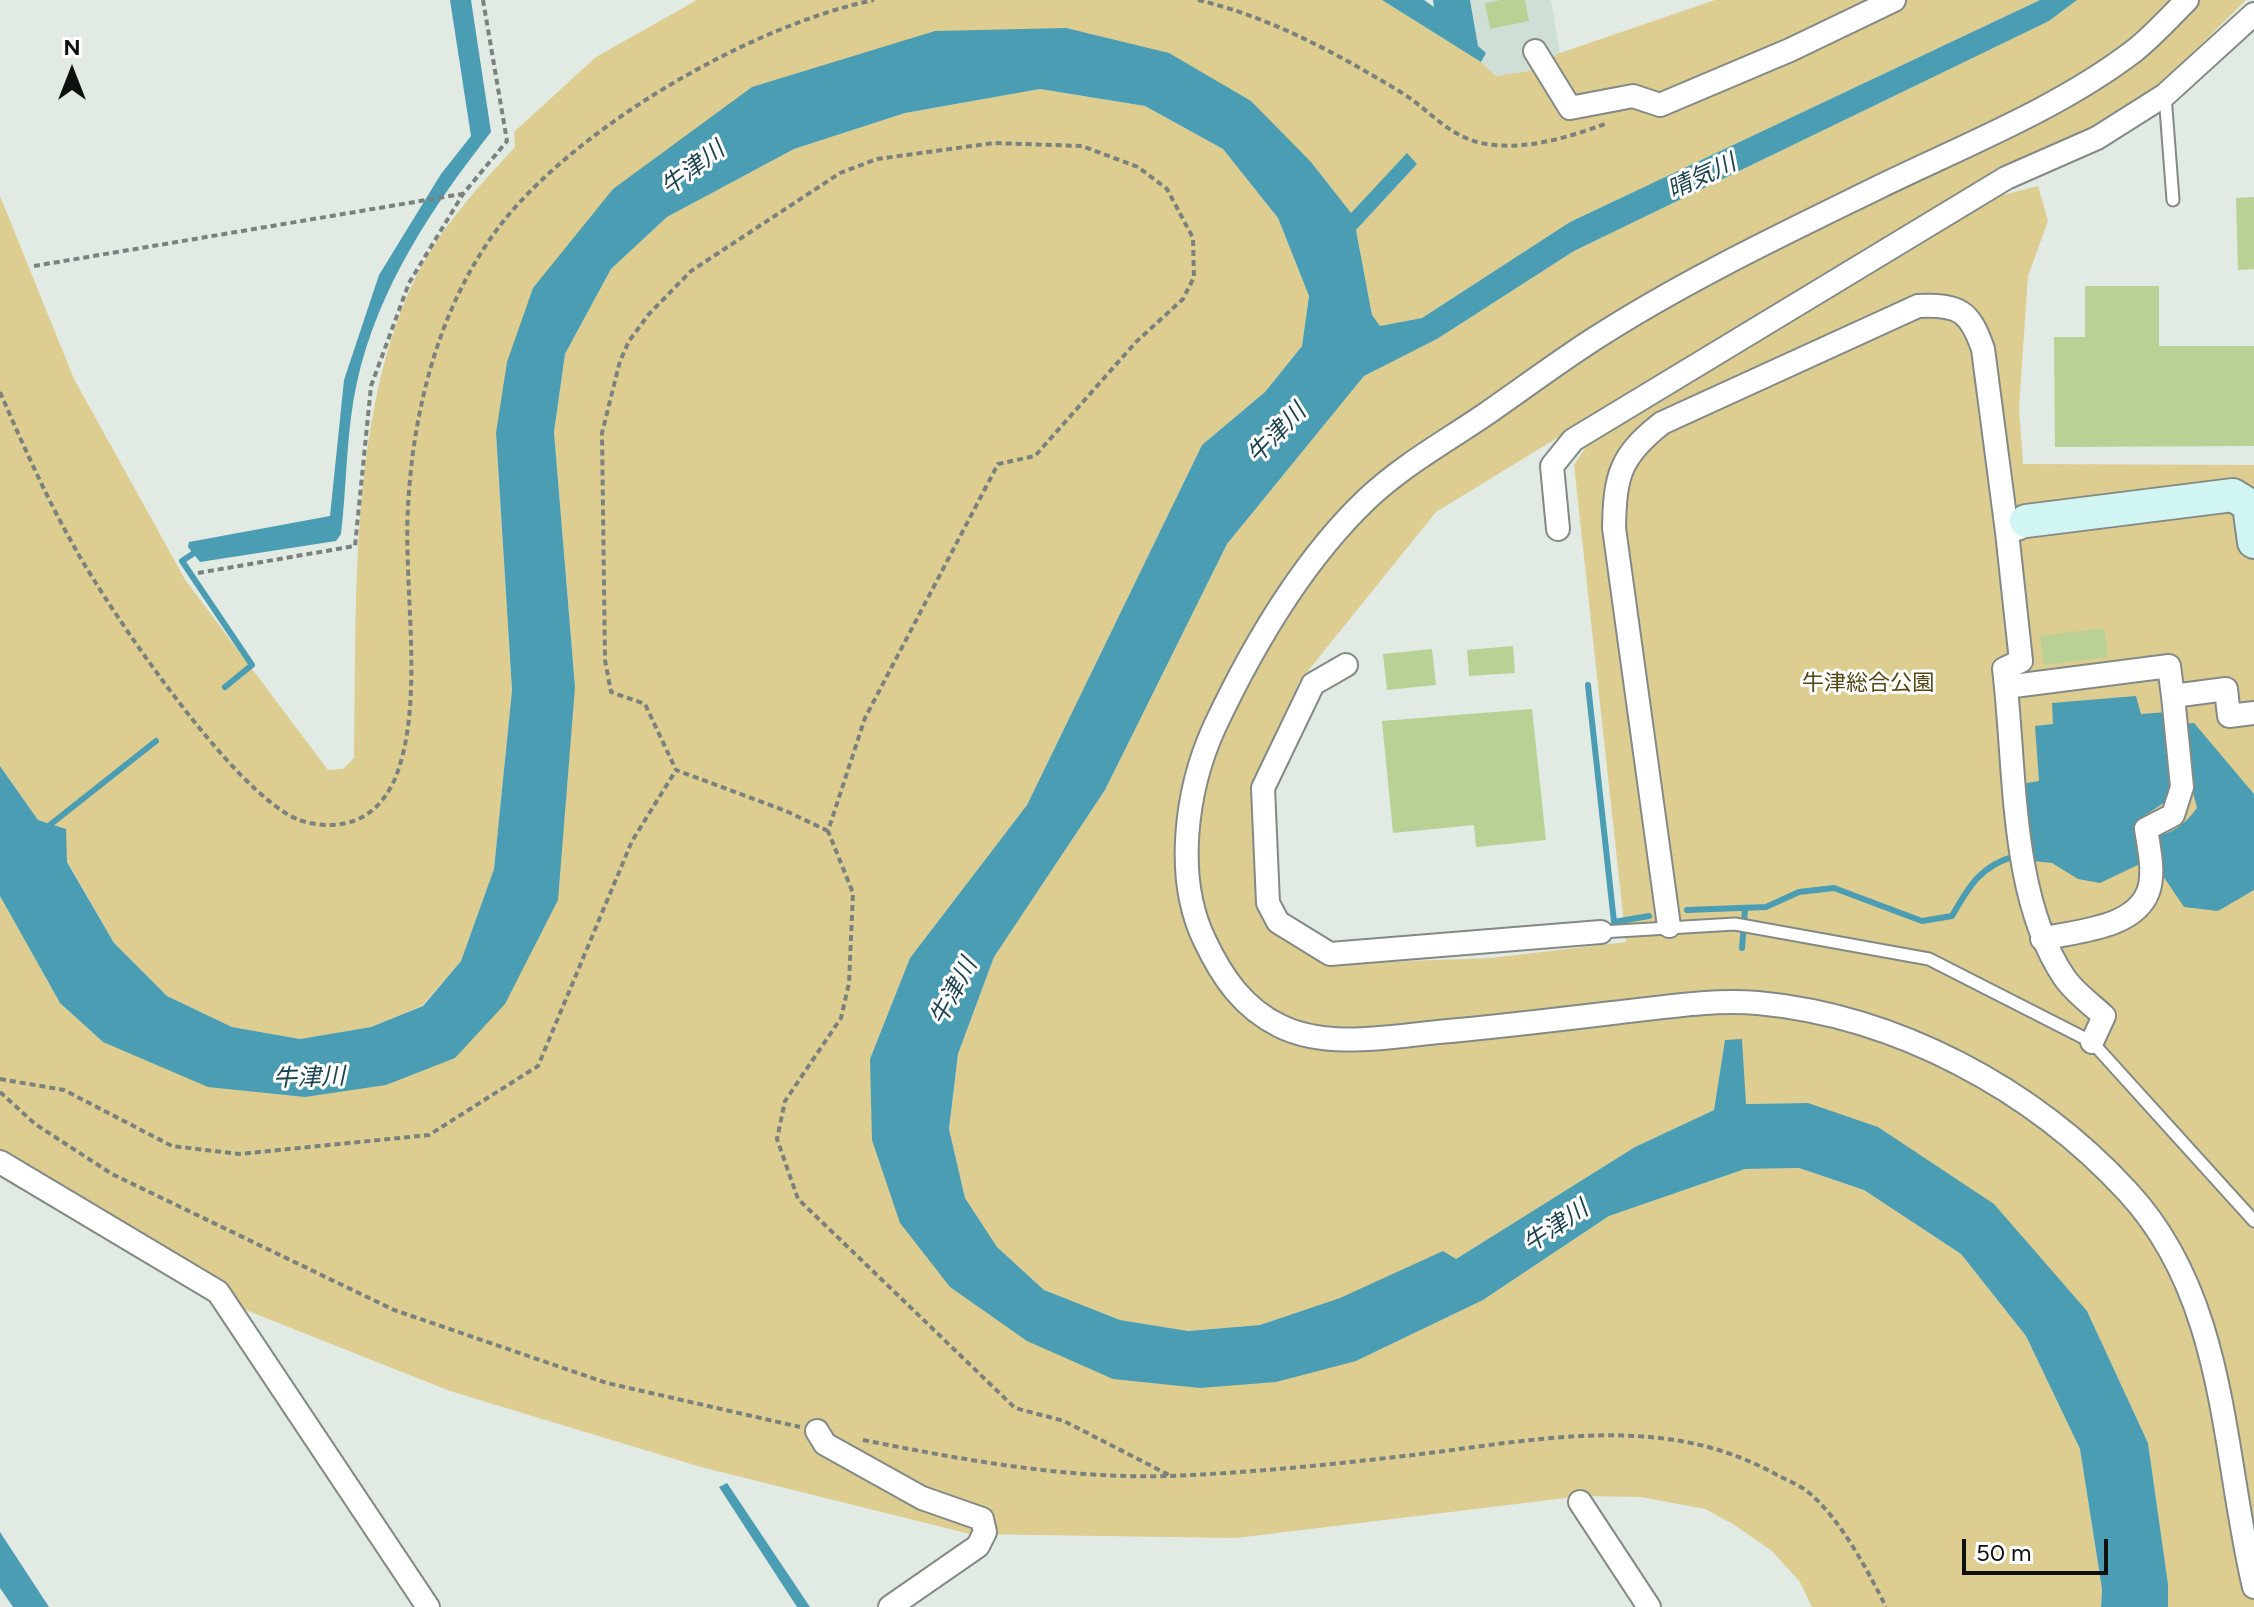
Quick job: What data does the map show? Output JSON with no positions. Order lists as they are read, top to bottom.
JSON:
{
  "water": ["牛津川", "晴気川"],
  "parks": ["牛津総合公園"],
  "scale_bar": "50 m",
  "north": "top"
}
